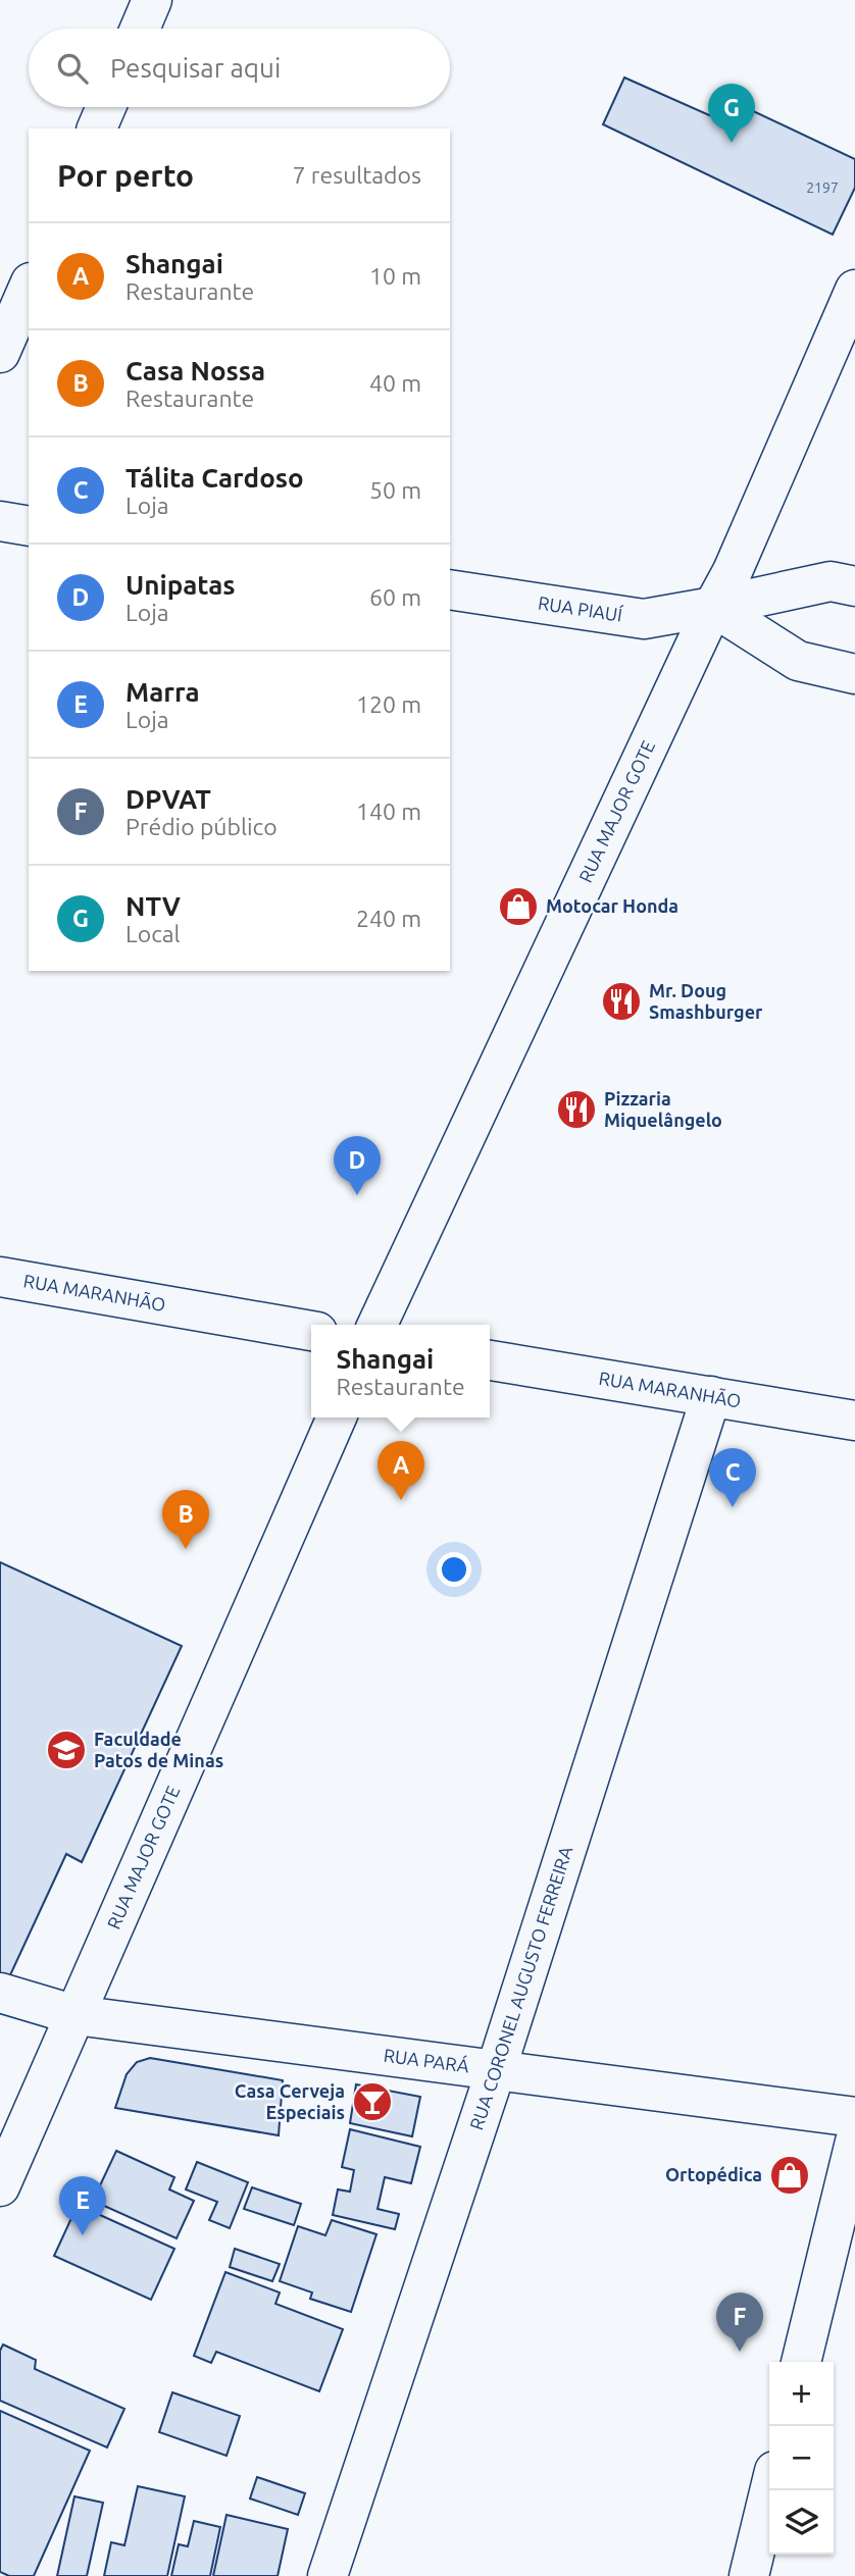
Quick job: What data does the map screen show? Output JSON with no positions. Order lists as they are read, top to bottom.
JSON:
{
  "streets": {
    "street": [
      "RUA PIAUÍ",
      "RUA MAJOR GOTE",
      "RUA MARANHÃO",
      "RUA CORONEL AUGUSTO FERREIRA",
      "RUA PARÁ"
    ]
  },
  "crossings": [
    ["RUA PIAUÍ", "RUA MAJOR GOTE"],
    ["RUA MAJOR GOTE", "RUA PARÁ"],
    ["RUA MARANHÃO", "RUA CORONEL AUGUSTO FERREIRA"],
    ["RUA CORONEL AUGUSTO FERREIRA", "RUA PARÁ"]
  ],
  "places": {
    "shop": ["Motocar Honda", "Ortopédica"],
    "restaurant": ["Mr. Doug Smashburger", "Pizzaria Miquelângelo"],
    "school or university": ["Faculdade Patos de Minas"],
    "bar": ["Casa Cerveja Especiais"]
  },
  "house_numbers": ["2197"],
  "page": {
    "search": "Pesquisar aqui",
    "pins": [
      "G",
      "D",
      "A",
      "C",
      "B",
      "E",
      "F"
    ],
    "heading": ["Por perto", "7 resultados"],
    "list": [
      {
        "mark": "A",
        "name": "Shangai",
        "note": "Restaurante",
        "value": "10 m"
      },
      {
        "mark": "B",
        "name": "Casa Nossa",
        "note": "Restaurante",
        "value": "40 m"
      },
      {
        "mark": "C",
        "name": "Tálita Cardoso",
        "note": "Loja",
        "value": "50 m"
      },
      {
        "mark": "D",
        "name": "Unipatas",
        "note": "Loja",
        "value": "60 m"
      },
      {
        "mark": "E",
        "name": "Marra",
        "note": "Loja",
        "value": "120 m"
      },
      {
        "mark": "F",
        "name": "DPVAT",
        "note": "Prédio público",
        "value": "140 m"
      },
      {
        "mark": "G",
        "name": "NTV",
        "note": "Local",
        "value": "240 m"
      }
    ],
    "popup": ["Shangai", "Restaurante"],
    "map_buttons": ["+", "−"]
  }
}
